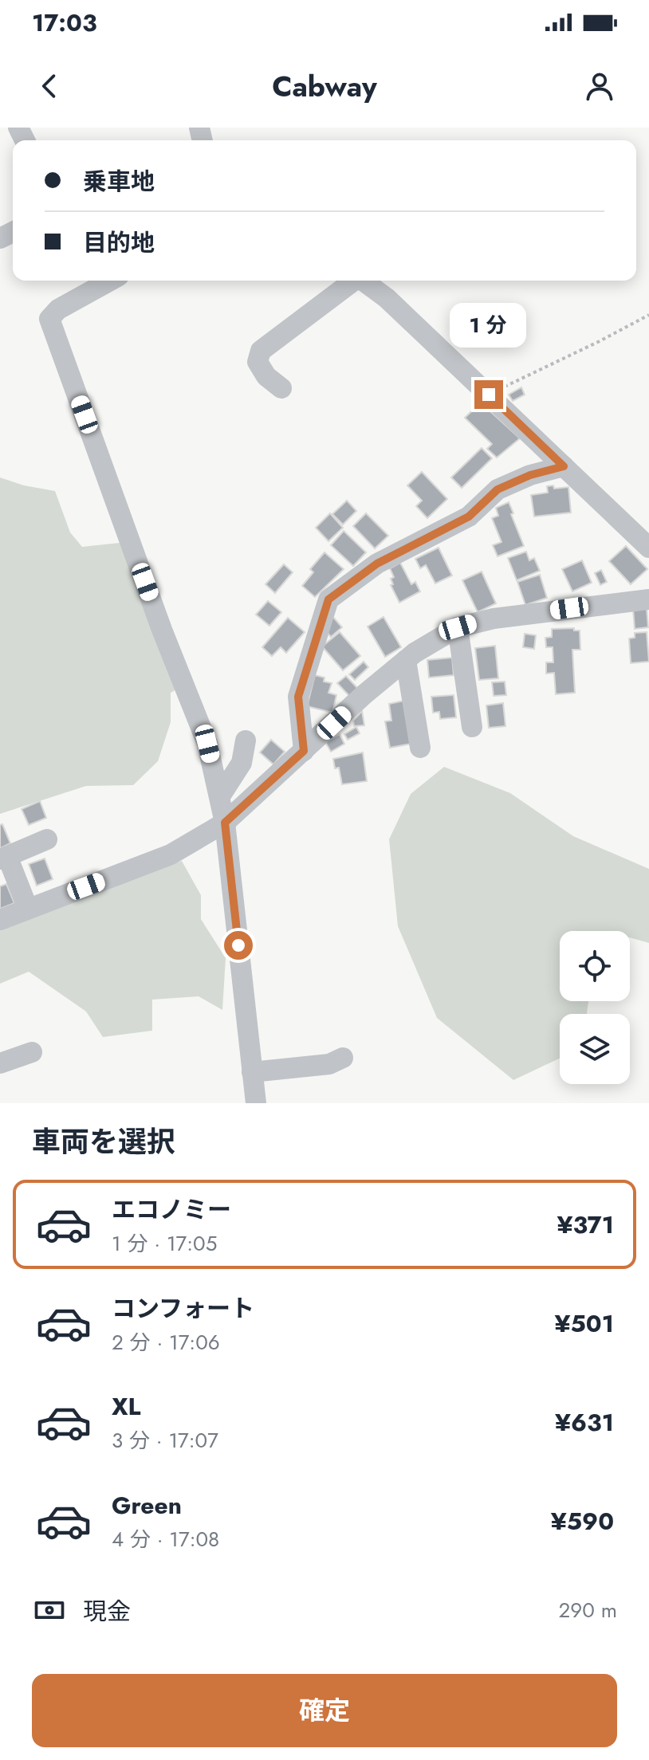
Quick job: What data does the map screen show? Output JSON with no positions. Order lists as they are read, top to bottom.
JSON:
{
  "page": {
    "status": "17:03",
    "header": "Cabway",
    "banner": ["乗車地", "目的地"],
    "bubble": "1 分",
    "heading": "車両を選択",
    "list": [
      {
        "name": "エコノミー",
        "note": "1 分 · 17:05",
        "value": "¥371"
      },
      {
        "name": "コンフォート",
        "note": "2 分 · 17:06",
        "value": "¥501"
      },
      {
        "name": "XL",
        "note": "3 分 · 17:07",
        "value": "¥631"
      },
      {
        "name": "Green",
        "note": "4 分 · 17:08",
        "value": "¥590"
      }
    ],
    "pay": ["現金", "290 m"],
    "buttons": "確定"
  }
}
